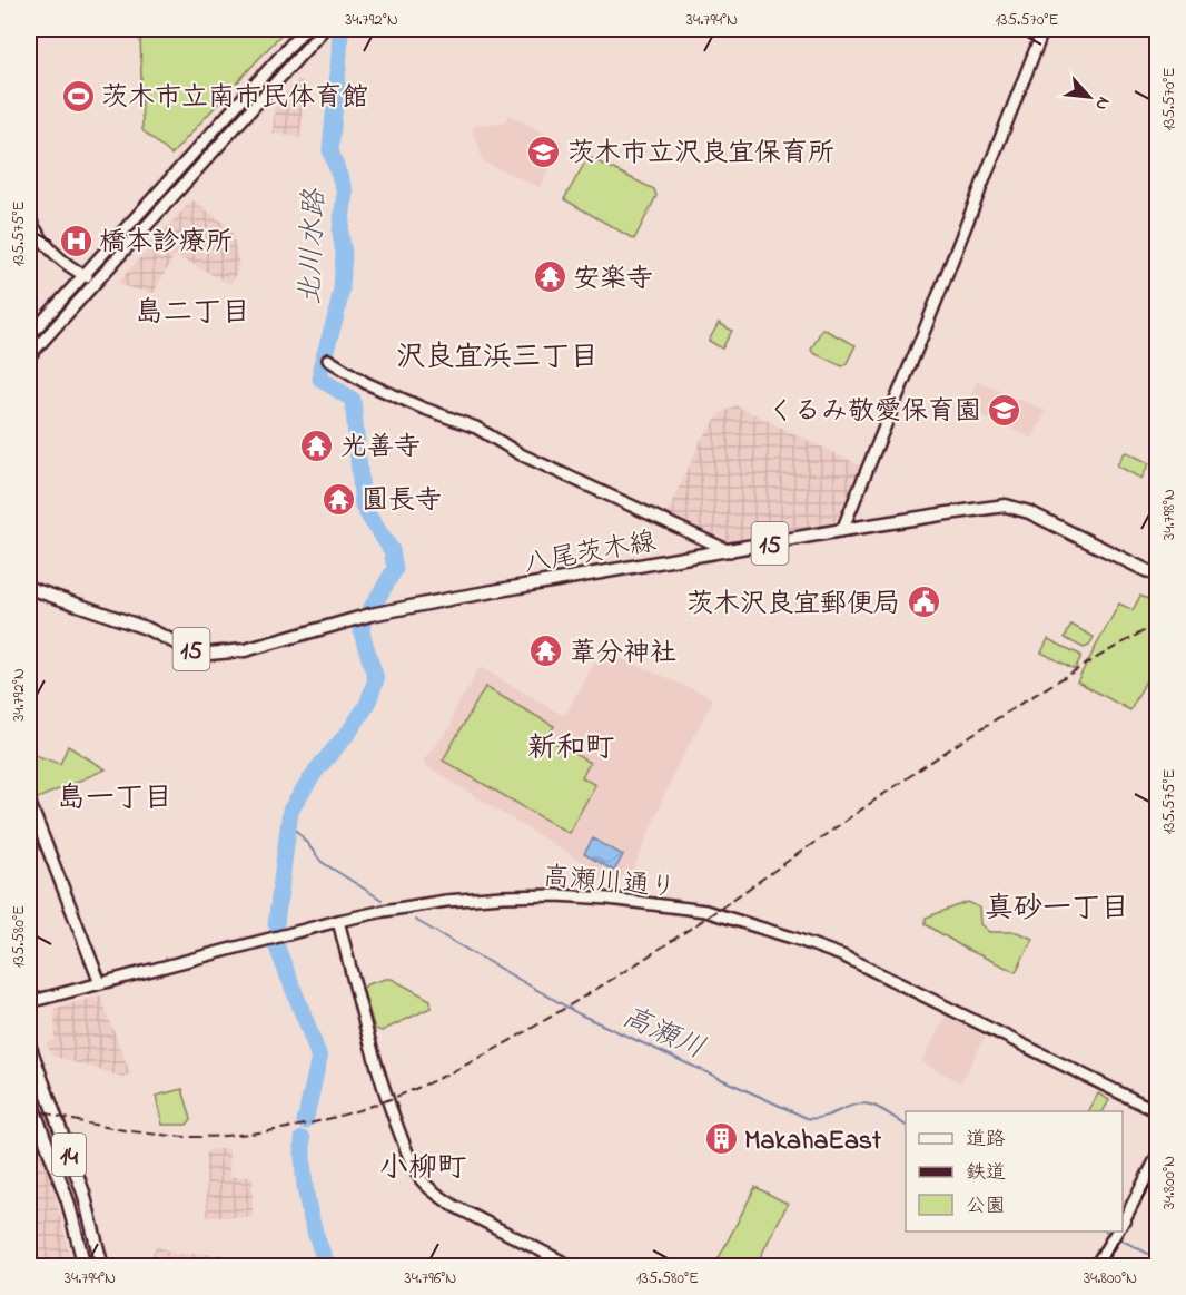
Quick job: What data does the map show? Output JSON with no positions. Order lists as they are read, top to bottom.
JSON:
{
  "streets": {
    "main road": ["15", "八尾茨木線", "14"],
    "street": ["高瀬川通り"]
  },
  "districts": [
    "島二丁目",
    "沢良宜浜三丁目",
    "新和町",
    "島一丁目",
    "真砂一丁目",
    "小柳町"
  ],
  "water": ["北川水路", "高瀬川"],
  "places": {
    "sports": ["茨木市立南市民体育館"],
    "school or university": ["茨木市立沢良宜保育所", "くるみ敬愛保育園"],
    "hospital": ["橋本診療所"],
    "temple": [
      "安楽寺",
      "光善寺",
      "圓長寺",
      "葦分神社"
    ],
    "public building": ["茨木沢良宜郵便局"],
    "building": ["MakahaEast"]
  },
  "legend": ["道路", "鉄道", "公園"],
  "north": "bottom right",
  "coordinates": [
    "34.792°N",
    "34.794°N",
    "135.570°E",
    "135.575°E",
    "34.798°N",
    "135.580°E",
    "34.800°N",
    "34.796°N"
  ]
}
